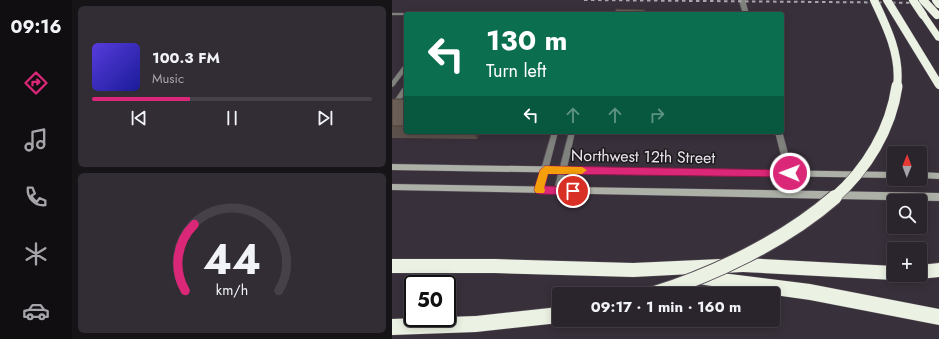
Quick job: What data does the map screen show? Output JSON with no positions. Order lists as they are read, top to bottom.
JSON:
{
  "streets": {
    "main road": ["Northwest 12th Street"]
  },
  "north": "top",
  "page": {
    "tabs": "09:16",
    "turn": ["130 m", "Turn left"],
    "song": ["100.3 FM", "Music"],
    "map_buttons": "+",
    "limit": "50",
    "trip": "09:17 · 1 min · 160 m",
    "gauge": ["44", "km/h"]
  }
}
